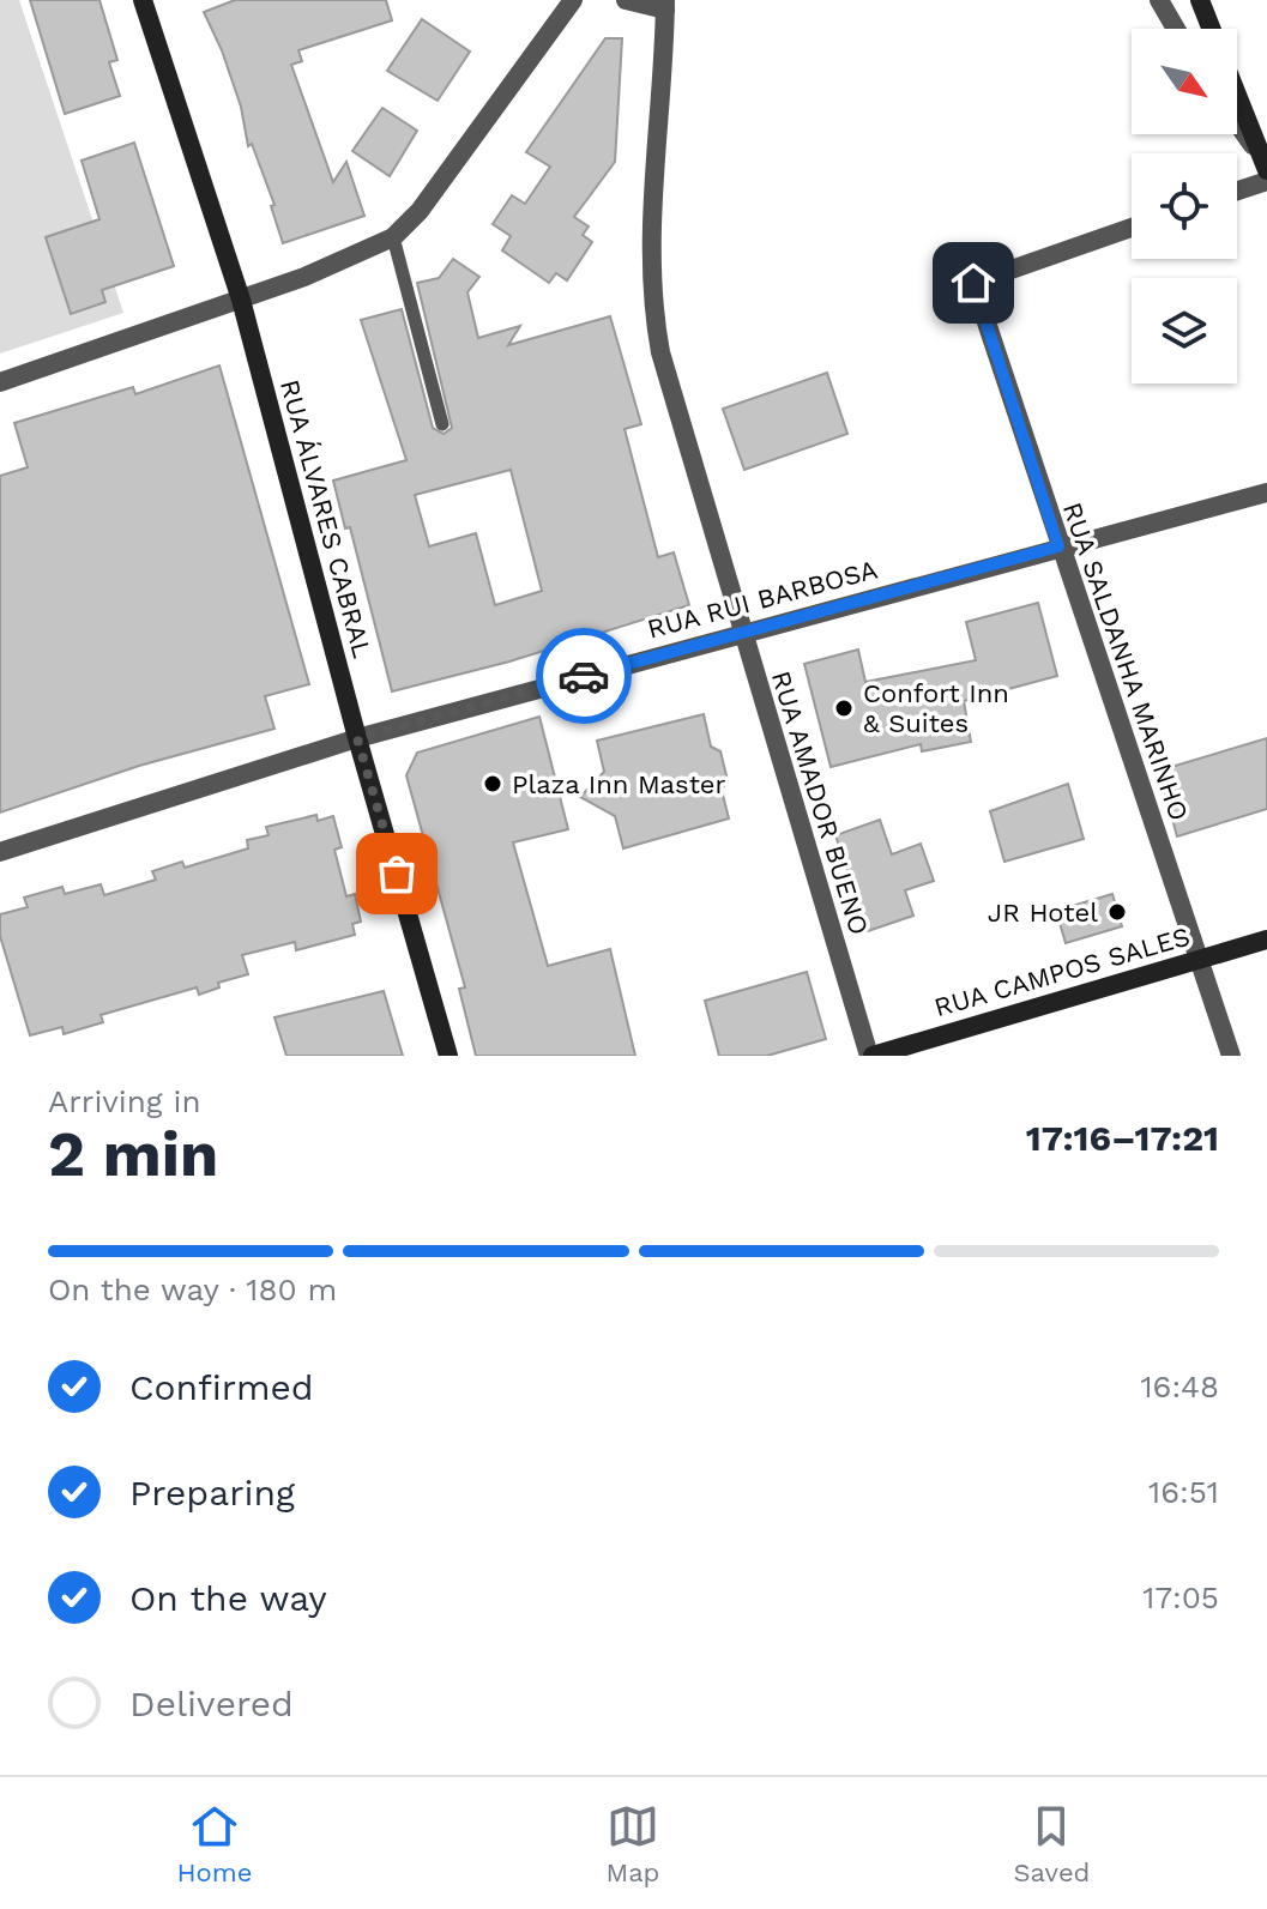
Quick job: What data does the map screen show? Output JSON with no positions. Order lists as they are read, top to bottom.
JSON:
{
  "streets": {
    "main road": ["RUA ÁLVARES CABRAL", "RUA CAMPOS SALES"],
    "street": ["RUA RUI BARBOSA", "RUA SALDANHA MARINHO", "RUA AMADOR BUENO"]
  },
  "crossings": [
    ["RUA ÁLVARES CABRAL", "RUA RUI BARBOSA"],
    ["RUA RUI BARBOSA", "RUA SALDANHA MARINHO"],
    ["RUA RUI BARBOSA", "RUA AMADOR BUENO"],
    ["RUA SALDANHA MARINHO", "RUA CAMPOS SALES"],
    ["RUA AMADOR BUENO", "RUA CAMPOS SALES"]
  ],
  "places": ["Confort Inn & Suites", "Plaza Inn Master", "JR Hotel"],
  "north": "bottom right",
  "page": {
    "heading": ["2 min", "Arriving in", "17:16–17:21"],
    "bar": "On the way · 180 m",
    "list": [
      ["Confirmed", "16:48"],
      ["Preparing", "16:51"],
      ["On the way", "17:05"],
      "Delivered"
    ],
    "tabs": ["Home", "Map", "Saved"]
  }
}
